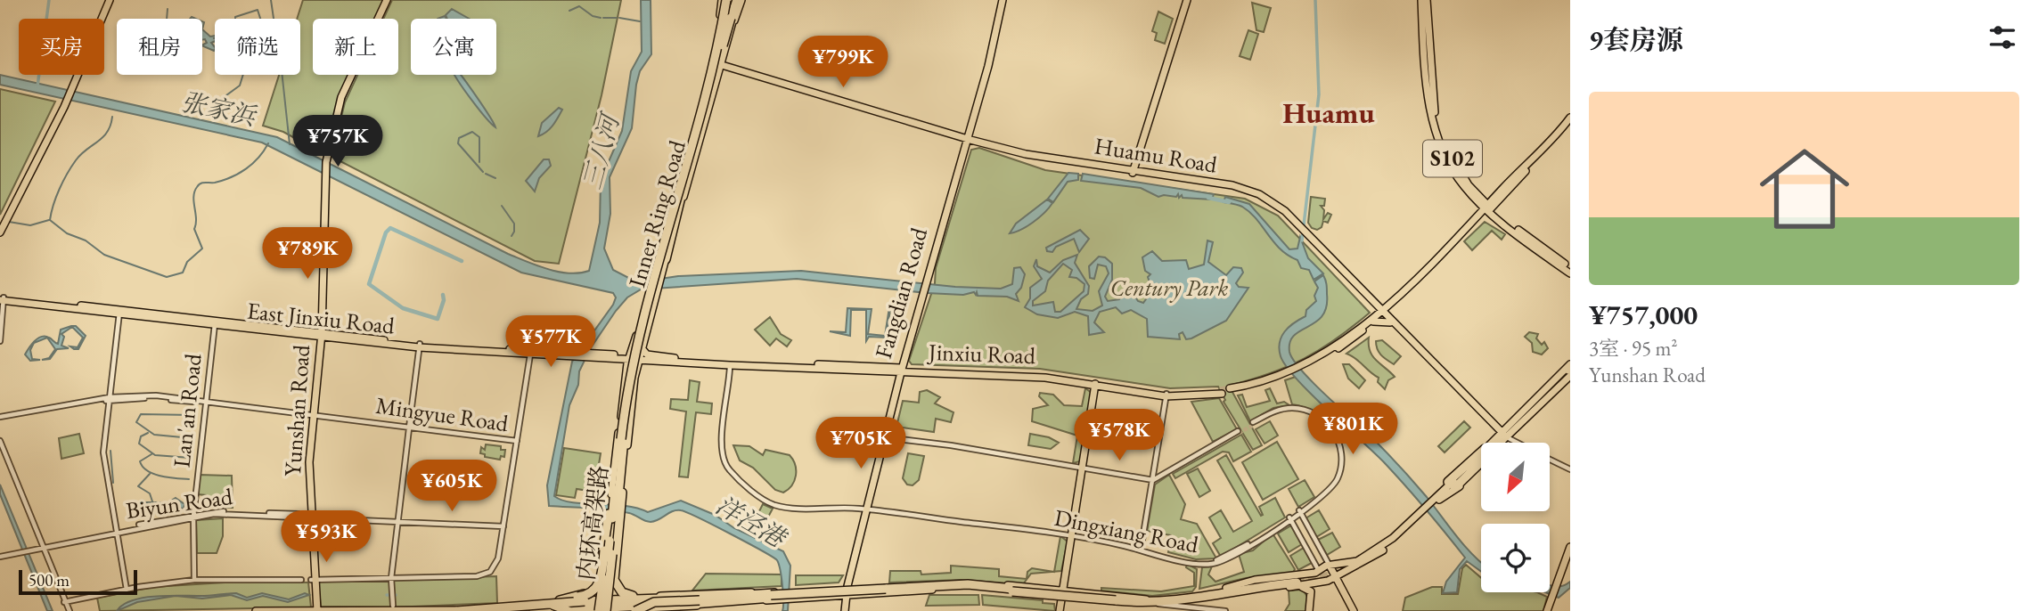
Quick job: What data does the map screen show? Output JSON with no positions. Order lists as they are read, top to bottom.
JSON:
{
  "streets": {
    "highway": ["Inner Ring Road", "内环高架路"],
    "main road": [
      "Huamu Road",
      "S102",
      "Fangdian Road",
      "East Jinxiu Road",
      "Jinxiu Road",
      "Yunshan Road"
    ],
    "street": [
      "Lan'an Road",
      "Mingyue Road",
      "Biyun Road",
      "Dingxiang Road"
    ]
  },
  "crossings": [
    ["Huamu Road", "Inner Ring Road"],
    ["Huamu Road", "Fangdian Road"],
    ["Inner Ring Road", "内环高架路"],
    ["Fangdian Road", "Jinxiu Road"],
    ["Fangdian Road", "Dingxiang Road"],
    ["East Jinxiu Road", "Jinxiu Road"],
    ["East Jinxiu Road", "Lan'an Road"],
    ["East Jinxiu Road", "Yunshan Road"],
    ["Jinxiu Road", "Dingxiang Road"],
    ["Lan'an Road", "Mingyue Road"],
    ["Lan'an Road", "Biyun Road"],
    ["Yunshan Road", "Mingyue Road"],
    ["Yunshan Road", "Biyun Road"]
  ],
  "districts": ["Huamu"],
  "water": ["张家浜", "三八河", "洋泾港"],
  "parks": ["Century Park"],
  "scale_bar": "500 m",
  "north": "bottom left",
  "page": {
    "heading": "9套房源",
    "chip": [
      "买房",
      "租房",
      "筛选",
      "新上",
      "公寓"
    ],
    "price": [
      "¥799K",
      "¥757K",
      "¥789K",
      "¥577K",
      "¥801K",
      "¥578K",
      "¥705K",
      "¥605K",
      "¥593K"
    ],
    "list": [
      {
        "name": "¥757,000",
        "note": "3室 · 95 m² · Yunshan Road"
      }
    ],
    "scale": "500 m"
  }
}
